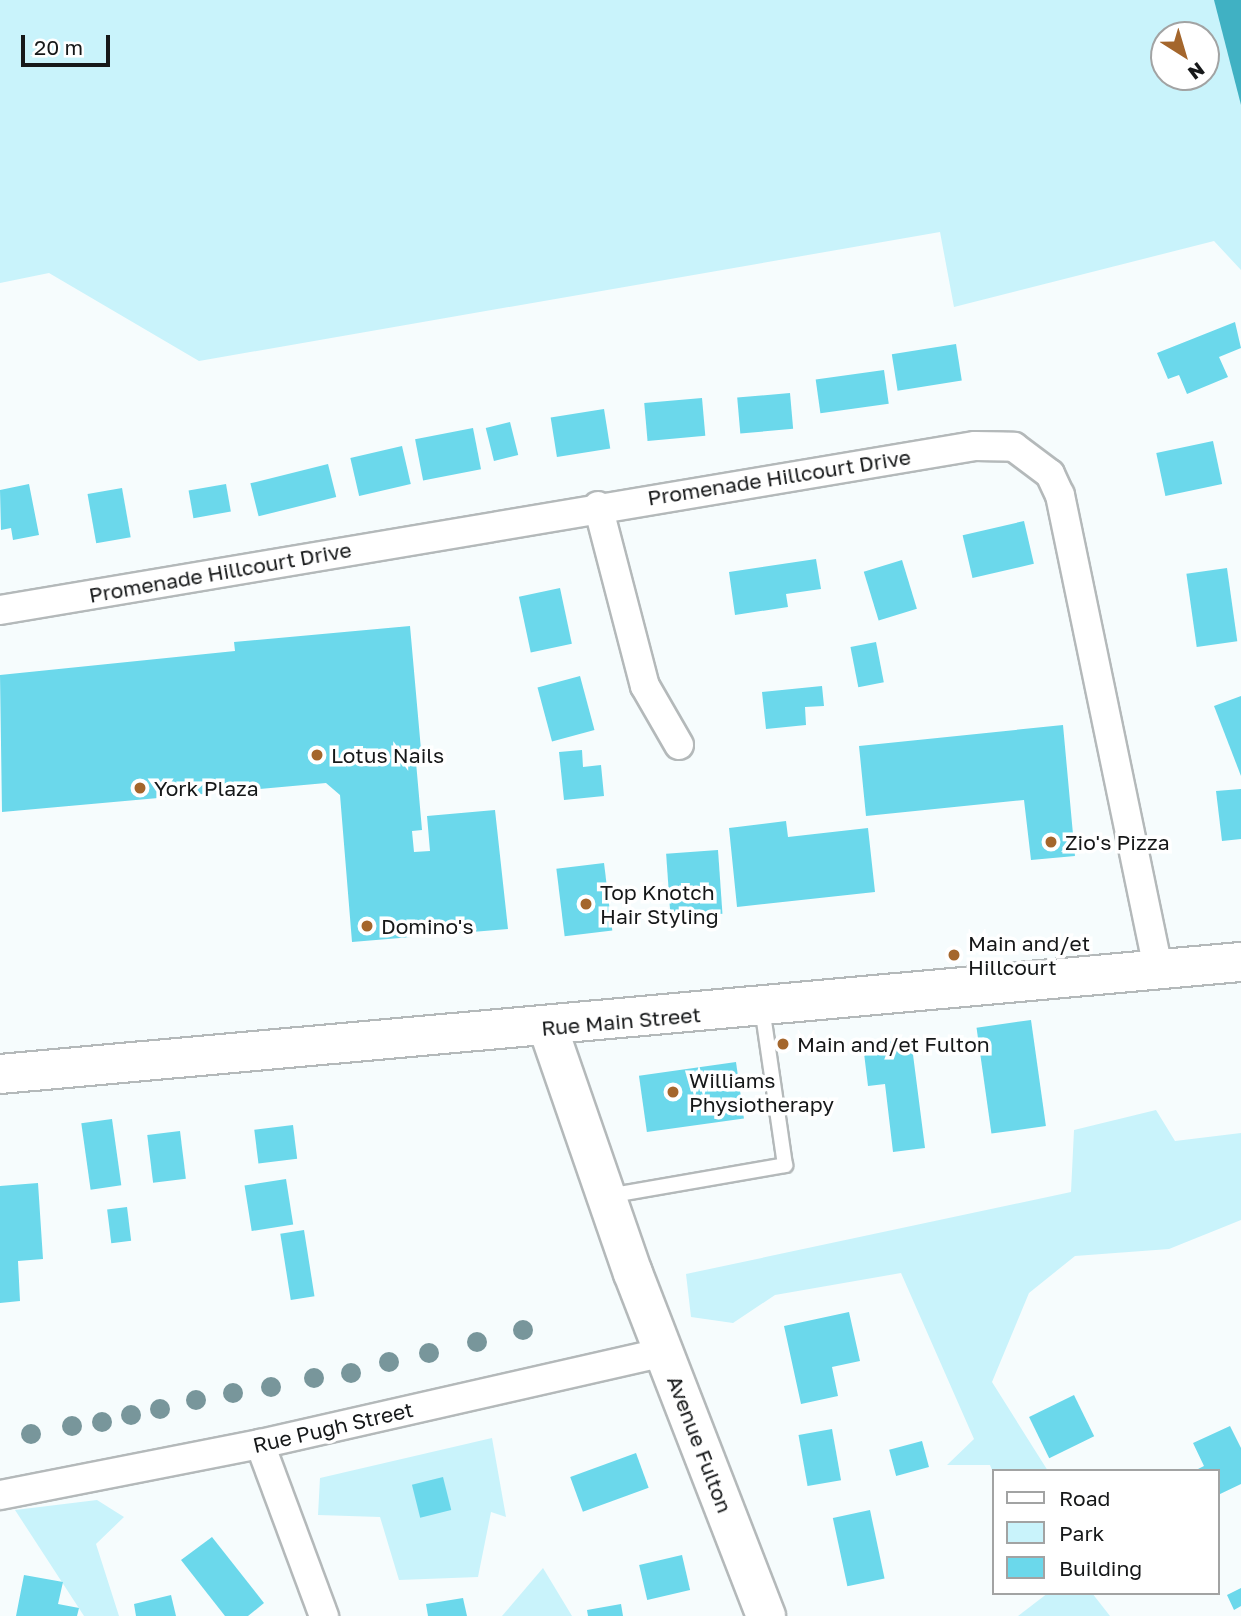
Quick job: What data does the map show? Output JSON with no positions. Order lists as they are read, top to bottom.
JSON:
{
  "streets": {
    "main road": ["Rue Main Street", "Avenue Fulton"],
    "street": ["Promenade Hillcourt Drive", "Rue Pugh Street"]
  },
  "crossings": [
    ["Promenade Hillcourt Drive", "Rue Main Street"],
    ["Rue Main Street", "Avenue Fulton"],
    ["Rue Pugh Street", "Avenue Fulton"]
  ],
  "places": [
    "Lotus Nails",
    "York Plaza",
    "Zio's Pizza",
    "Top Knotch Hair Styling",
    "Domino's",
    "Main and/et Hillcourt",
    "Main and/et Fulton",
    "Williams Physiotherapy"
  ],
  "legend": ["Road", "Park", "Building"],
  "scale_bar": "20 m",
  "north": "bottom right"
}
